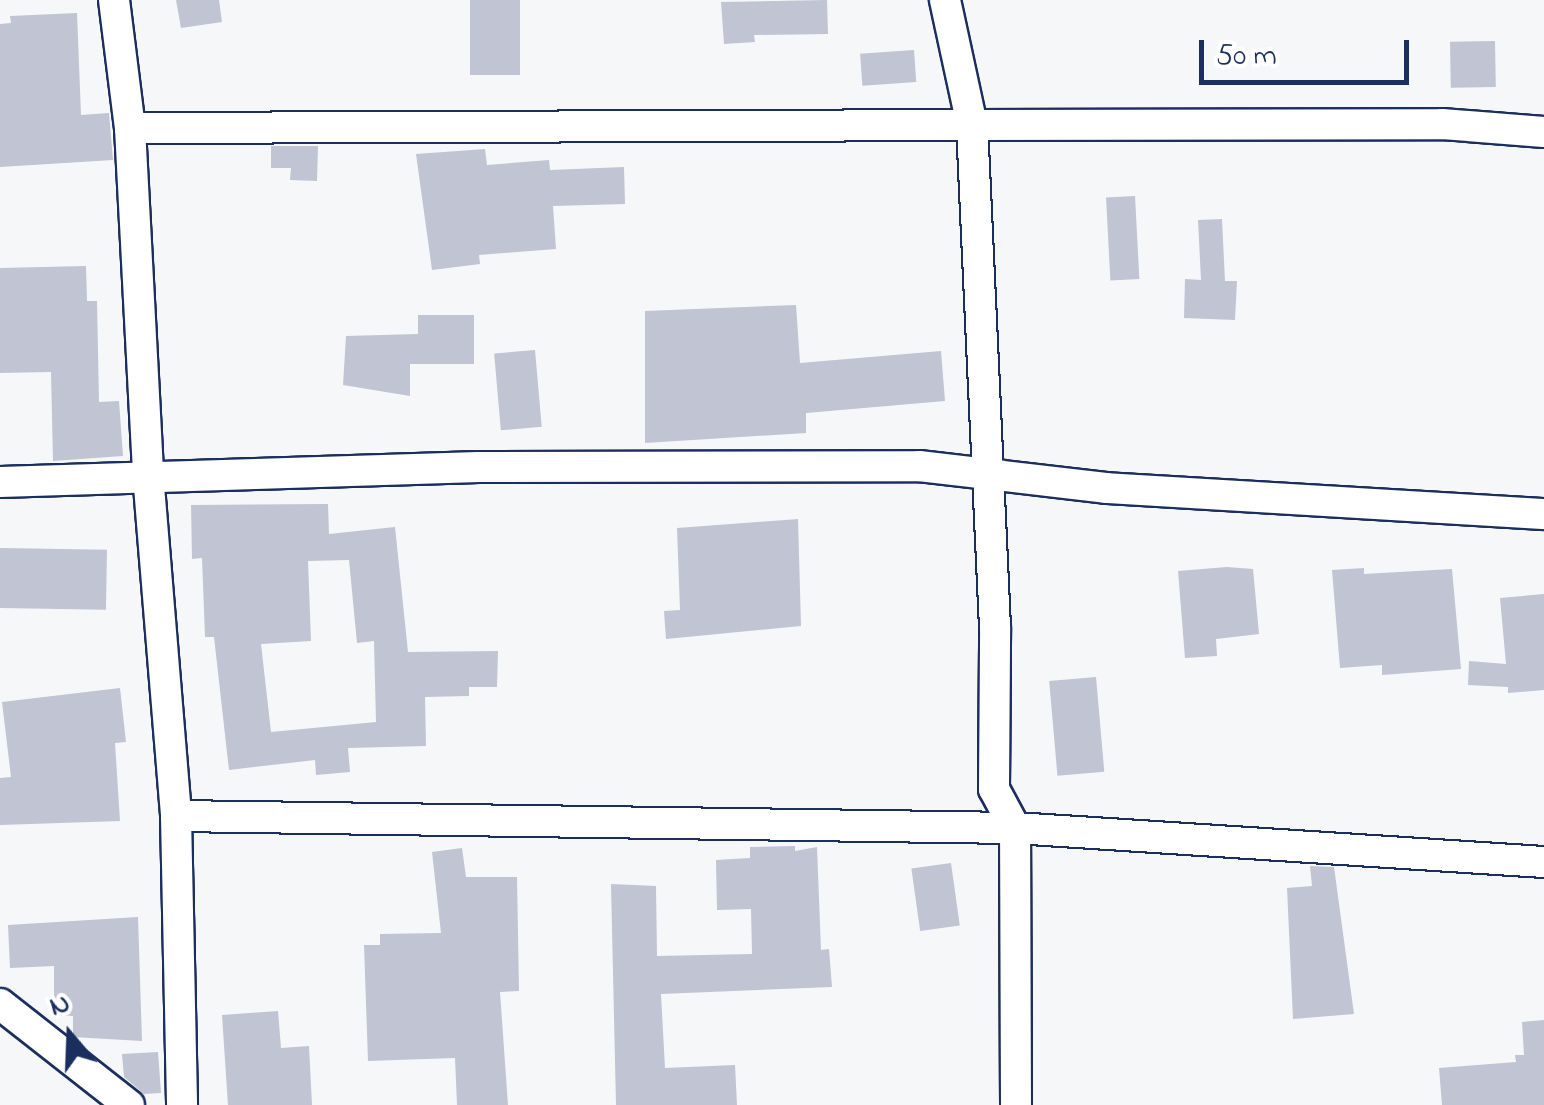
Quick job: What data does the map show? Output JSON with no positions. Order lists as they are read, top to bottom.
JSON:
{
  "scale_bar": "50 m",
  "north": "top"
}
